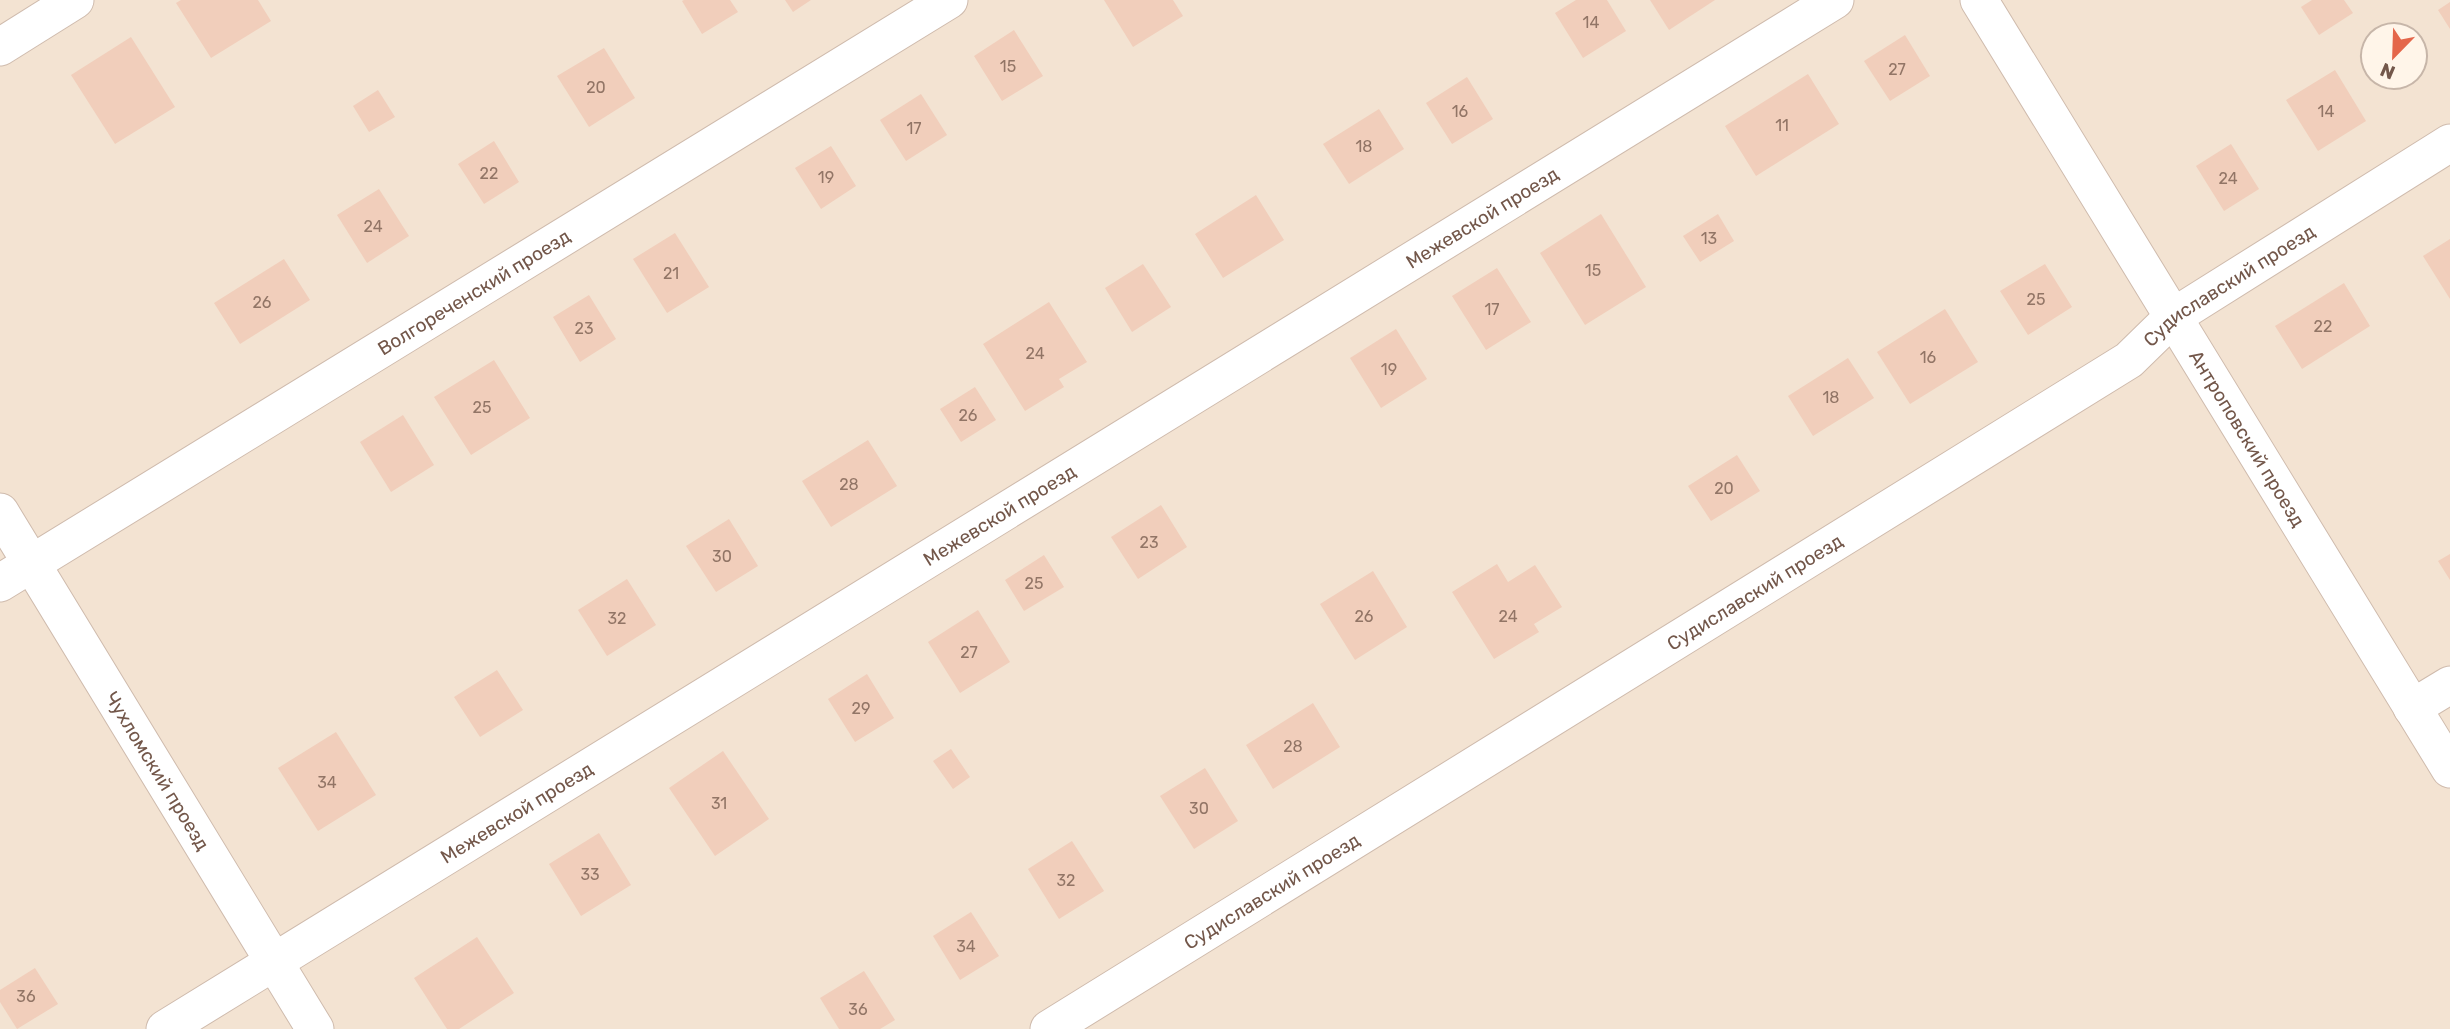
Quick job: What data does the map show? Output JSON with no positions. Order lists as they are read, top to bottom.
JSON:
{
  "streets": {
    "street": [
      "Межевской проезд",
      "Судиславский проезд",
      "Волгореченский проезд",
      "Антроповский проезд",
      "Чухломский проезд"
    ]
  },
  "crossings": [
    ["Межевской проезд", "Чухломский проезд"],
    ["Судиславский проезд", "Антроповский проезд"],
    ["Волгореченский проезд", "Чухломский проезд"]
  ],
  "house_numbers": [
    "14",
    "15",
    "27",
    "20",
    "16",
    "14",
    "11",
    "17",
    "18",
    "22",
    "19",
    "24",
    "24",
    "13",
    "15",
    "21",
    "25",
    "26",
    "17",
    "22",
    "23",
    "24",
    "16",
    "19",
    "18",
    "25",
    "26",
    "28",
    "20",
    "23",
    "30",
    "25",
    "26",
    "24",
    "32",
    "27",
    "29",
    "28",
    "34",
    "31",
    "30",
    "33",
    "32",
    "34",
    "36",
    "36"
  ],
  "north": "bottom left"
}
